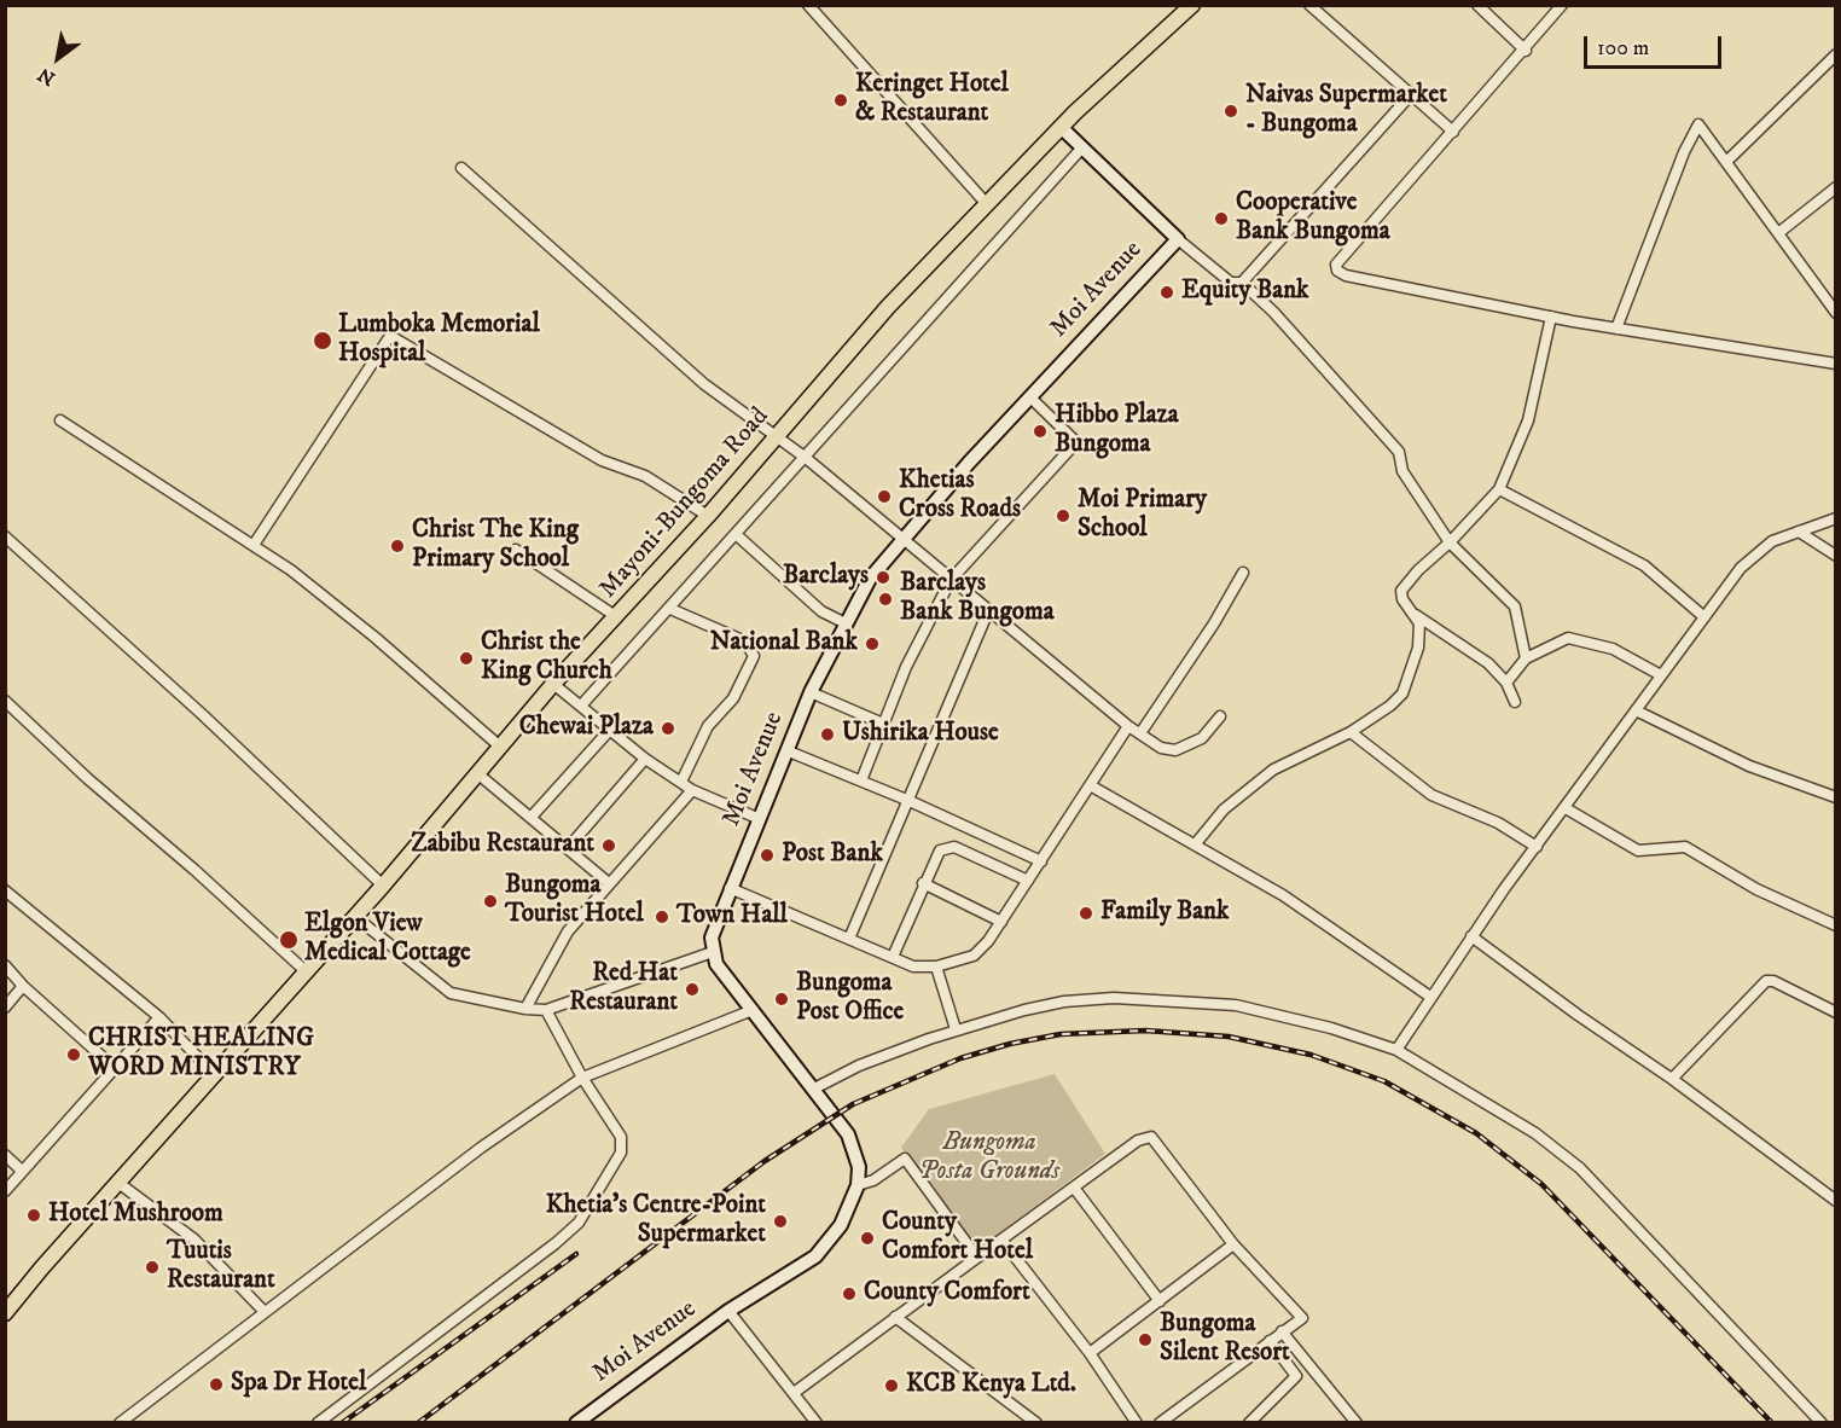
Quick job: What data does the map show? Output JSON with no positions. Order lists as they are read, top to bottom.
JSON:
{
  "streets": {
    "main road": ["Mayoni-Bungoma Road"],
    "street": ["Moi Avenue"]
  },
  "crossings": [
    ["Moi Avenue", "Mayoni-Bungoma Road"]
  ],
  "parks": ["Bungoma Posta Grounds"],
  "places": [
    "Keringet Hotel & Restaurant",
    "Naivas Supermarket - Bungoma",
    "Cooperative Bank Bungoma",
    "Equity Bank",
    "Lumboka Memorial Hospital",
    "Hibbo Plaza Bungoma",
    "Khetias Cross Roads",
    "Moi Primary School",
    "Christ The King Primary School",
    "Barclays",
    "Barclays Bank Bungoma",
    "National Bank",
    "Christ the King Church",
    "Chewai Plaza",
    "Ushirika House",
    "Zabibu Restaurant",
    "Post Bank",
    "Bungoma Tourist Hotel",
    "Family Bank",
    "Town Hall",
    "Elgon View Medical Cottage",
    "Red Hat Restaurant",
    "Bungoma Post Office",
    "CHRIST HEALING WORD MINISTRY",
    "Hotel Mushroom",
    "Khetia's Centre-Point Supermarket",
    "County Comfort Hotel",
    "Tuutis Restaurant",
    "County Comfort",
    "Bungoma Silent Resort",
    "Spa Dr Hotel",
    "KCB Kenya Ltd."
  ],
  "scale_bar": "100 m",
  "north": "bottom left"
}
